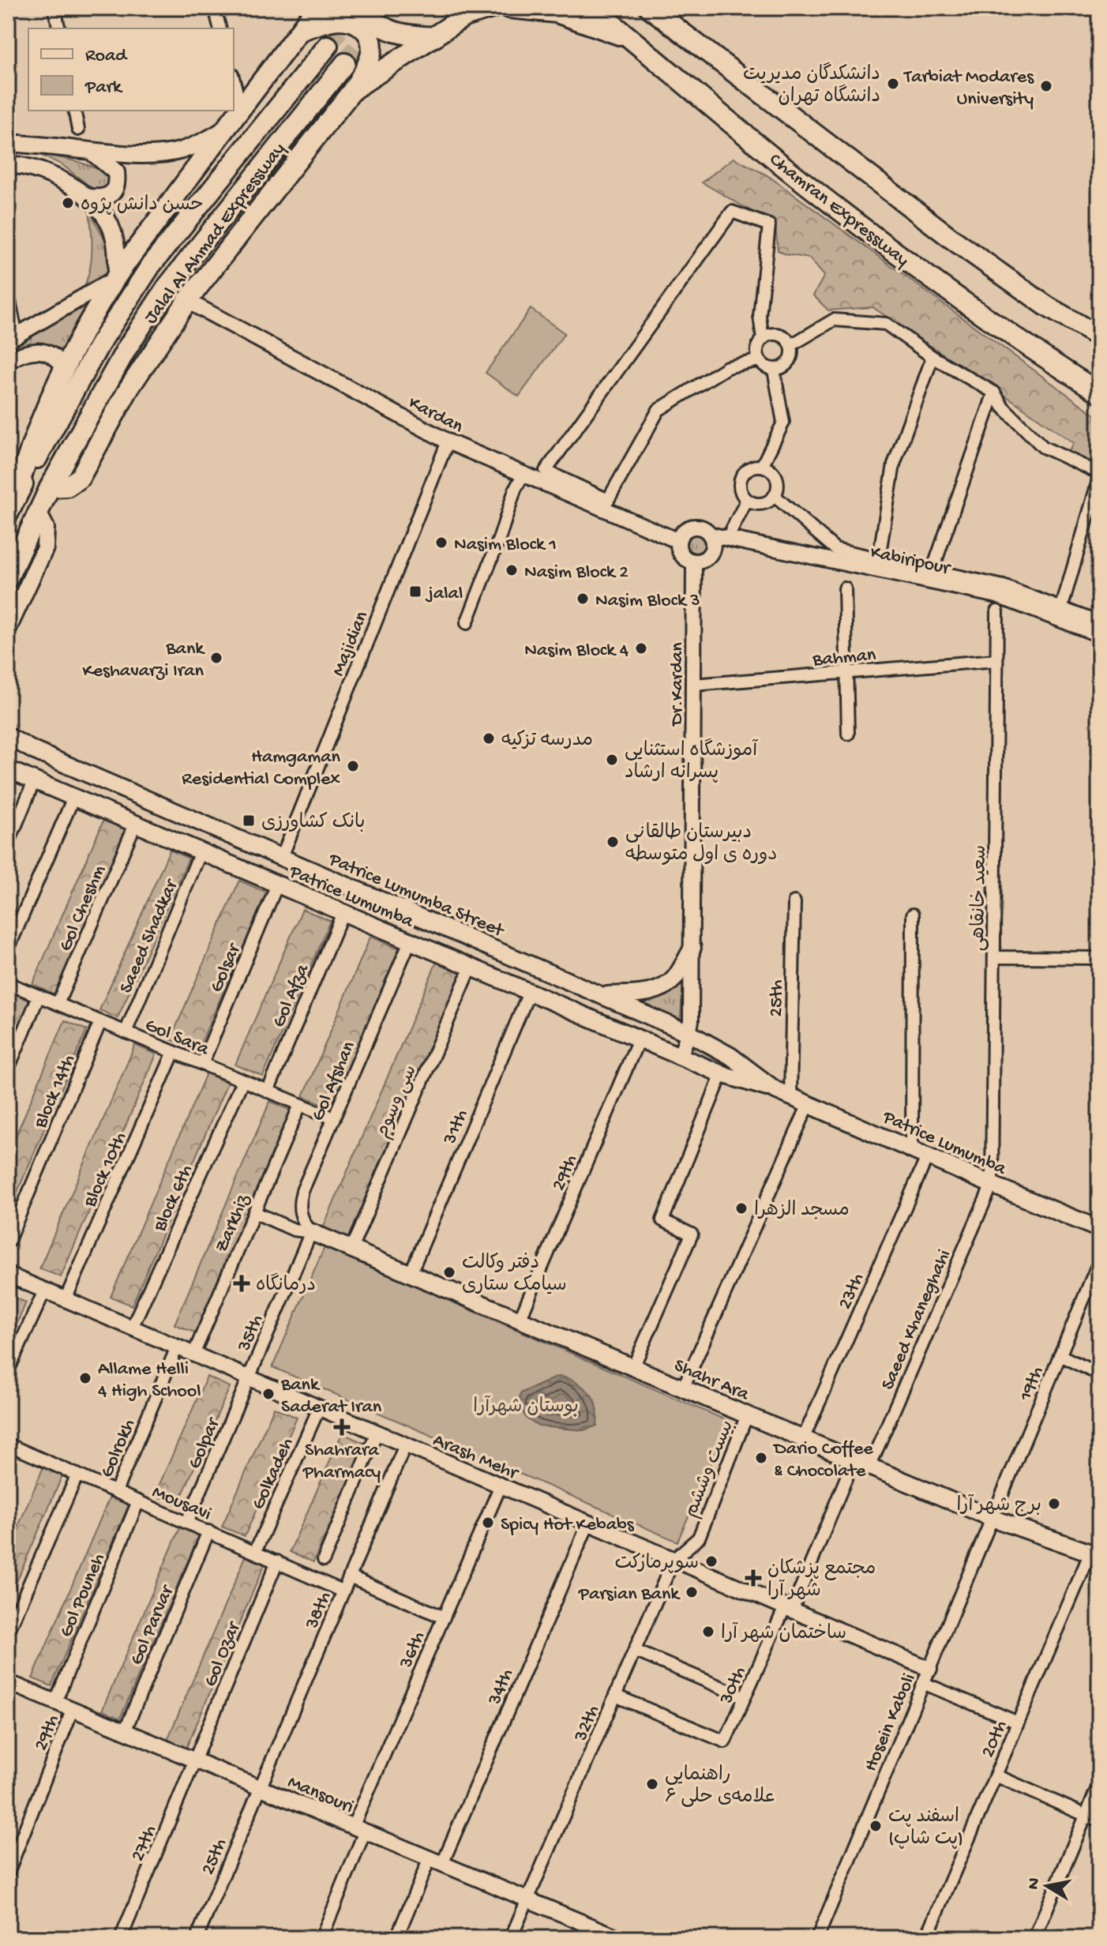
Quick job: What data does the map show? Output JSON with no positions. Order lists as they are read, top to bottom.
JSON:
{
  "streets": {
    "highway": ["Chamran Expressway", "Jalal Al Ahmad Expressway"],
    "main road": ["Patrice Lumumba Street", "Patrice Lumumba", "Shahr Ara"],
    "street": [
      "Kardan",
      "Kabiripour",
      "Majidian",
      "Bahman",
      "Dr.Kardan",
      "سعید خانقاهی",
      "Gol Cheshm",
      "Saeed Shadkar",
      "Golsar",
      "Gol Afza",
      "25th",
      "Gol Sara",
      "Gol Afshan",
      "Block 14th",
      "سی وسوم",
      "31th",
      "Block 10th",
      "29th",
      "Block 6th",
      "Zarkhiz",
      "23th",
      "Saeed Khaneghahi",
      "35th",
      "19th",
      "Golpar",
      "Golrokh",
      "Arash Mehr",
      "بیست وششم",
      "Golkadeh",
      "Mousavi",
      "Gol Pouneh",
      "38th",
      "Gol Parvar",
      "36th",
      "Gol Ozar",
      "30th",
      "34th",
      "Hosein Kaboli",
      "32th",
      "20th",
      "Mansouri",
      "27th"
    ]
  },
  "crossings": [
    ["Kardan", "Kabiripour"],
    ["Kardan", "Majidian"],
    ["Kardan", "Dr.Kardan"],
    ["Kabiripour", "Dr.Kardan"],
    ["Majidian", "Patrice Lumumba Street"],
    ["Bahman", "Dr.Kardan"],
    ["Bahman", "سعید خانقاهی"],
    ["Dr.Kardan", "Patrice Lumumba Street"],
    ["Dr.Kardan", "Patrice Lumumba"],
    ["Patrice Lumumba Street", "Patrice Lumumba"],
    ["Patrice Lumumba Street", "25th"],
    ["Patrice Lumumba", "سعید خانقاهی"],
    ["Patrice Lumumba", "Gol Cheshm"],
    ["Patrice Lumumba", "Saeed Shadkar"],
    ["Patrice Lumumba", "Golsar"],
    ["Patrice Lumumba", "Gol Afza"],
    ["Patrice Lumumba", "25th"],
    ["Patrice Lumumba", "Gol Afshan"],
    ["Patrice Lumumba", "سی وسوم"],
    ["Patrice Lumumba", "31th"],
    ["Patrice Lumumba", "29th"],
    ["Patrice Lumumba", "23th"],
    ["Patrice Lumumba", "Saeed Khaneghahi"],
    ["سعید خانقاهی", "Saeed Khaneghahi"],
    ["Gol Cheshm", "Gol Sara"],
    ["Saeed Shadkar", "Gol Sara"],
    ["Golsar", "Gol Sara"],
    ["Gol Afza", "Gol Sara"],
    ["25th", "38th"],
    ["25th", "Mansouri"],
    ["Gol Sara", "Gol Afshan"],
    ["Gol Sara", "Block 14th"],
    ["Gol Sara", "Block 10th"],
    ["Gol Sara", "Block 6th"],
    ["Gol Sara", "Zarkhiz"],
    ["Gol Afshan", "35th"],
    ["Gol Afshan", "Shahr Ara"],
    ["سی وسوم", "Shahr Ara"],
    ["31th", "Shahr Ara"],
    ["Block 10th", "Arash Mehr"],
    ["29th", "Shahr Ara"],
    ["29th", "Mansouri"],
    ["Block 6th", "Arash Mehr"],
    ["Zarkhiz", "Arash Mehr"],
    ["23th", "Shahr Ara"],
    ["Saeed Khaneghahi", "Shahr Ara"],
    ["35th", "Shahr Ara"],
    ["35th", "Golpar"],
    ["35th", "Arash Mehr"],
    ["Shahr Ara", "19th"],
    ["Shahr Ara", "بیست وششم"],
    ["Shahr Ara", "30th"],
    ["Shahr Ara", "Hosein Kaboli"],
    ["Shahr Ara", "20th"],
    ["19th", "Hosein Kaboli"],
    ["Golpar", "Arash Mehr"],
    ["Golpar", "Mousavi"],
    ["Golrokh", "Arash Mehr"],
    ["Golrokh", "Mousavi"],
    ["Arash Mehr", "بیست وششم"],
    ["Arash Mehr", "Golkadeh"],
    ["Arash Mehr", "38th"],
    ["Arash Mehr", "36th"],
    ["Arash Mehr", "30th"],
    ["Arash Mehr", "34th"],
    ["Arash Mehr", "Hosein Kaboli"],
    ["Arash Mehr", "32th"],
    ["بیست وششم", "32th"],
    ["Golkadeh", "Mousavi"],
    ["Mousavi", "Gol Pouneh"],
    ["Mousavi", "38th"],
    ["Mousavi", "Gol Parvar"],
    ["Mousavi", "Gol Ozar"],
    ["Gol Pouneh", "Mansouri"],
    ["38th", "Mansouri"],
    ["Gol Parvar", "Mansouri"],
    ["36th", "Mansouri"],
    ["Gol Ozar", "Mansouri"],
    ["Gol Ozar", "27th"],
    ["30th", "32th"],
    ["34th", "Mansouri"],
    ["32th", "Mansouri"],
    ["Mansouri", "27th"]
  ],
  "parks": ["بوستان شهرآرا"],
  "places": {
    "other": [
      "دانشکدگان مدیریت دانشگاه تهران",
      "Tarbiat Modares University",
      "حسن دانش پژوه",
      "Nasim Block 1",
      "Nasim Block 2",
      "Nasim Block 3",
      "Nasim Block 4",
      "Bank Keshavarzi Iran",
      "مدرسه تزکیه",
      "آموزشگاه استثنایی پسرانه ارشاد",
      "Hamgaman Residential Complex",
      "دبیرستان طالقانی دوره ی اول متوسطه",
      "مسجد الزهرا",
      "دفتر وکالت سیامک ستاری",
      "Allame Helli 4 High School",
      "Bank Saderat Iran",
      "Dario Coffee & Chocolate",
      "برج شهر آرا",
      "Spicy Hot Kebabs",
      "سوپرماركت",
      "Parsian Bank",
      "ساختمان شهر آرا",
      "راهنمایی علامه‌ی حلی ۶",
      "اسفند پت (پت شاپ)"
    ],
    "transit": ["jalal", "بانک کشاورزی"],
    "health": ["درمانگاه", "Shahrara Pharmacy", "مجتمع پزشکان شهر آرا"]
  },
  "legend": ["Road", "Park"],
  "north": "left"
}
